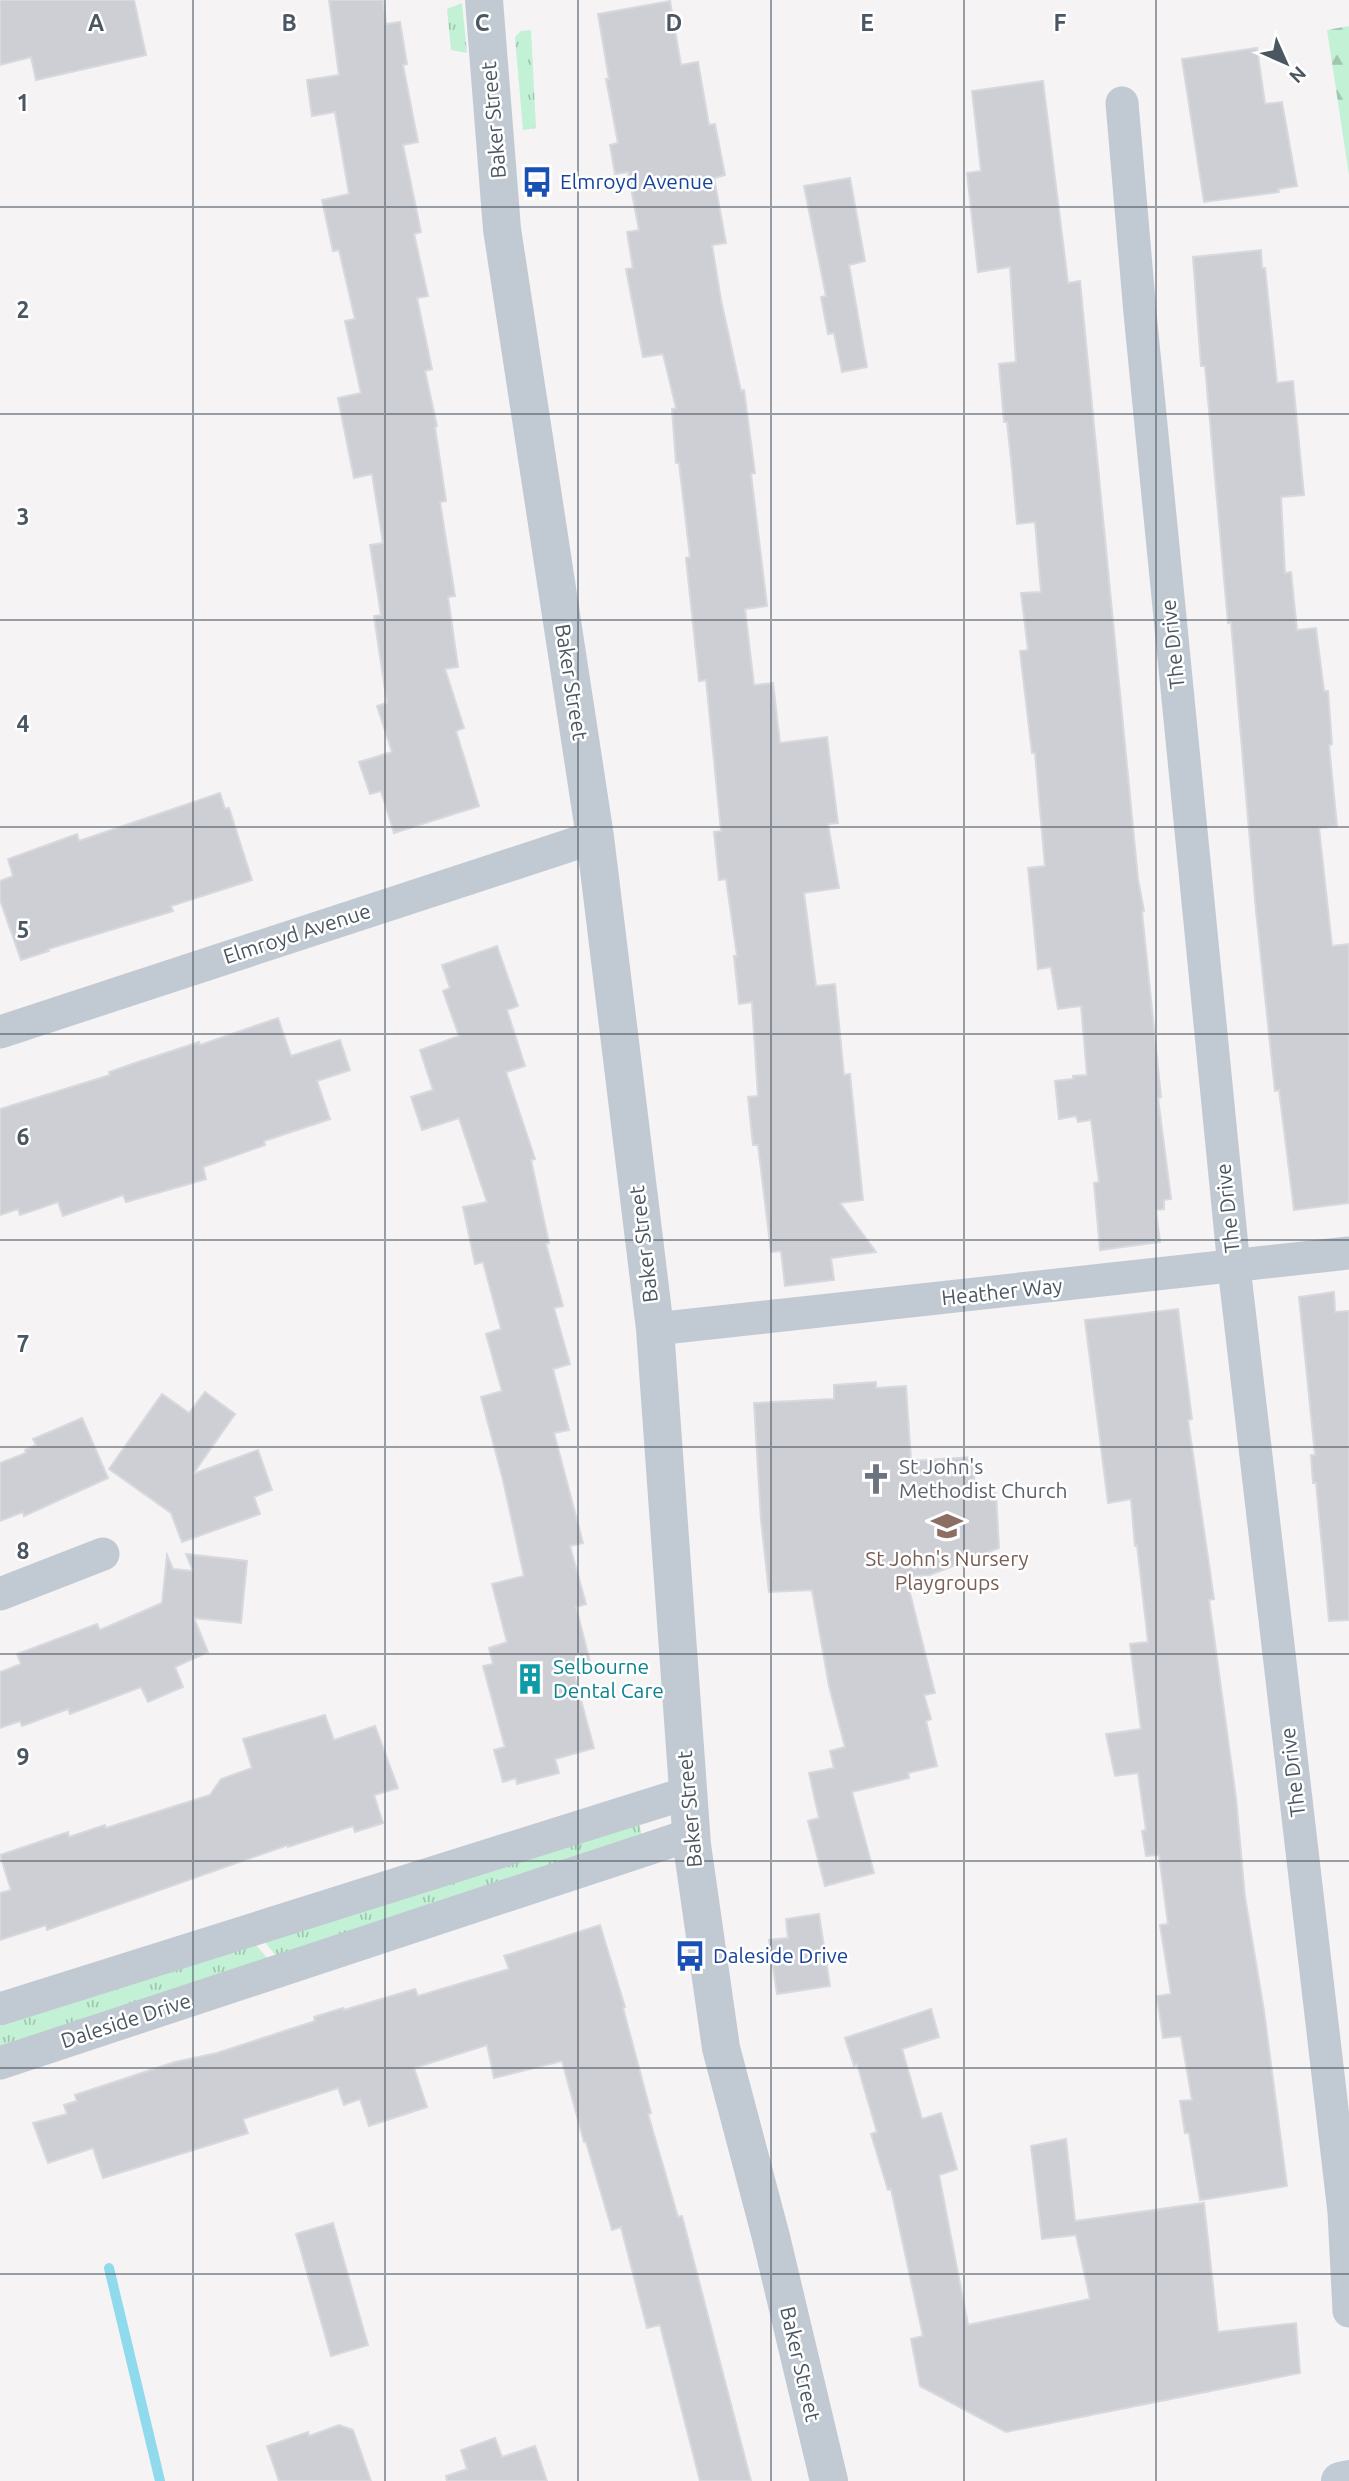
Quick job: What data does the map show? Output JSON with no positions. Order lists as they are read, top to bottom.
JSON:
{
  "streets": {
    "street": [
      "Baker Street",
      "The Drive",
      "Elmroyd Avenue",
      "Heather Way",
      "Daleside Drive"
    ]
  },
  "crossings": [
    ["Baker Street", "Elmroyd Avenue"],
    ["Baker Street", "Heather Way"],
    ["Baker Street", "Daleside Drive"],
    ["The Drive", "Heather Way"]
  ],
  "places": {
    "bus stop": ["Elmroyd Avenue", "Daleside Drive"],
    "church": ["St John's Methodist Church"],
    "school or university": ["St John's Nursery Playgroups"],
    "building": ["Selbourne Dental Care"]
  },
  "north": "bottom right",
  "grid": {
    "columns": [
      "A",
      "B",
      "C",
      "D",
      "E",
      "F"
    ],
    "rows": [
      "1",
      "2",
      "3",
      "4",
      "5",
      "6",
      "7",
      "8",
      "9"
    ]
  }
}
